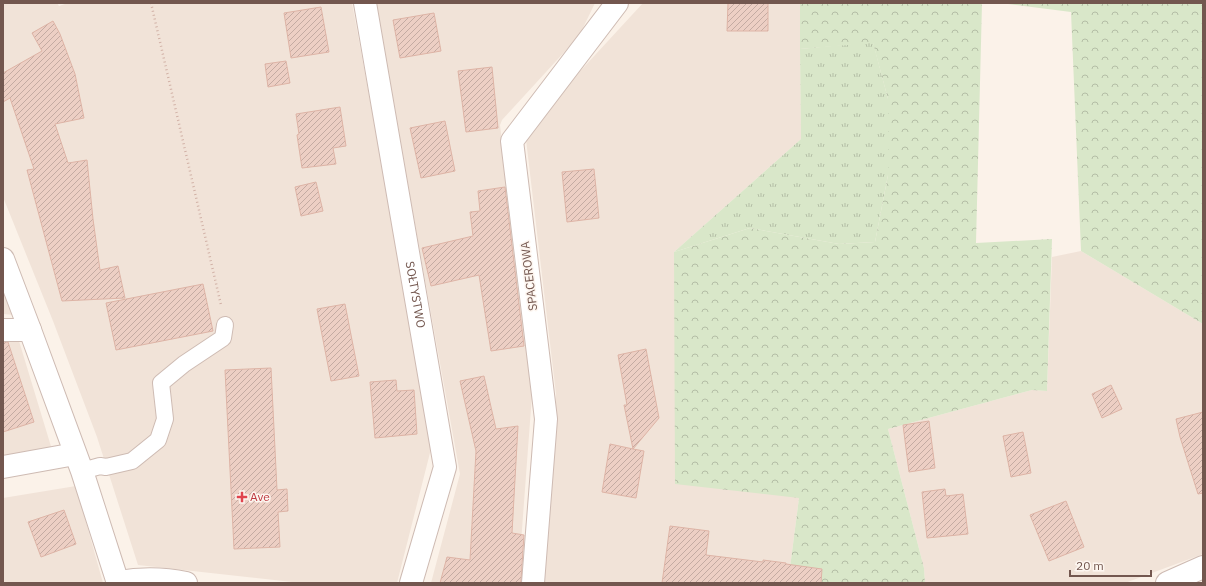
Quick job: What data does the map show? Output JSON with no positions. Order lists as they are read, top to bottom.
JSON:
{
  "streets": {
    "street": ["SPACEROWA", "SOŁTYSTWO"]
  },
  "places": {
    "health": ["Ave"]
  },
  "scale_bar": "20 m"
}
